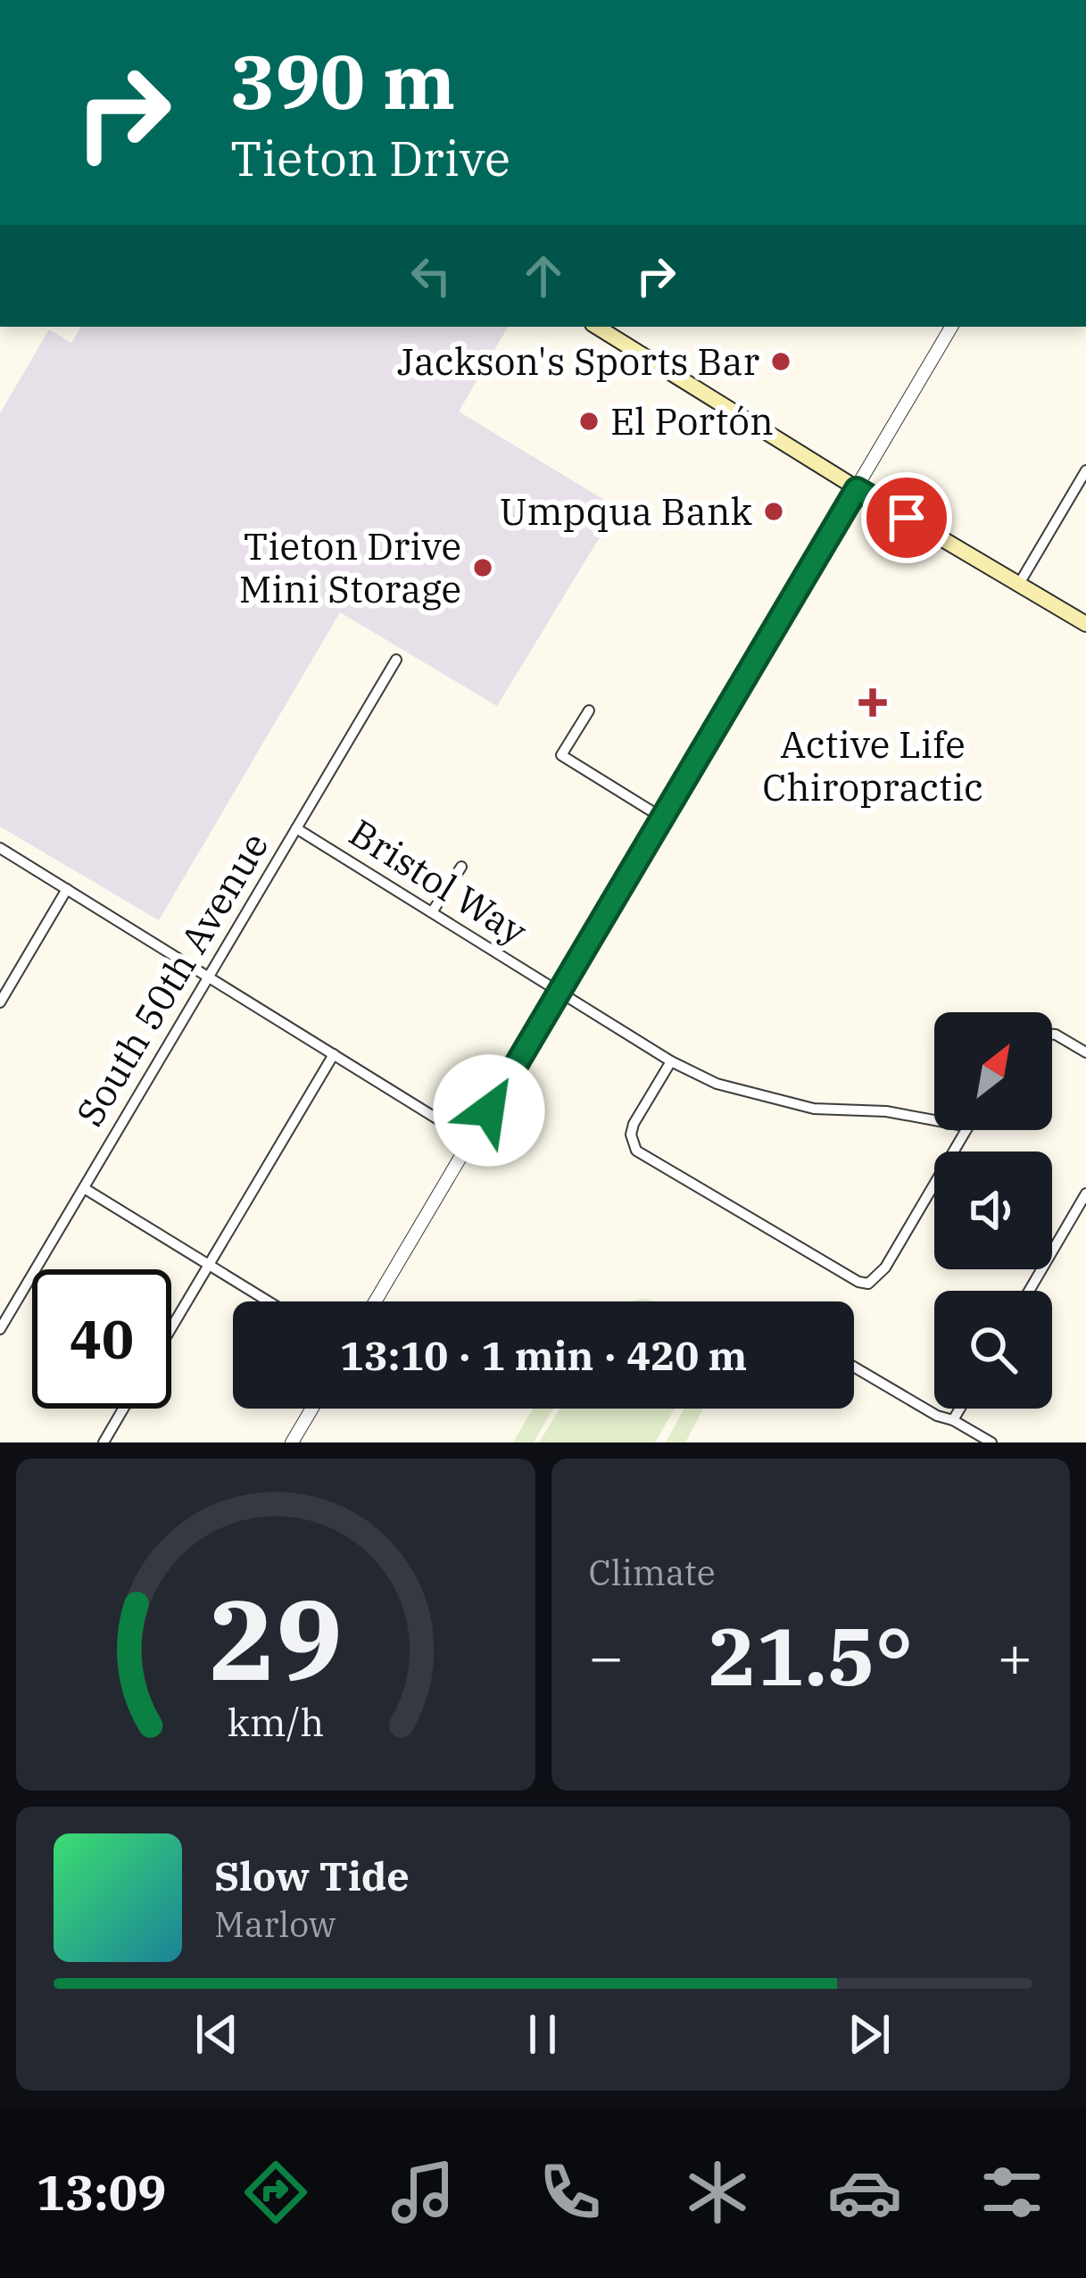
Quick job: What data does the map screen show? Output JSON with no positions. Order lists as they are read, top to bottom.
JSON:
{
  "streets": {
    "street": ["Bristol Way", "South 50th Avenue"]
  },
  "crossings": [
    ["Bristol Way", "South 50th Avenue"]
  ],
  "places": {
    "other": [
      "Jackson's Sports Bar",
      "El Portón",
      "Umpqua Bank",
      "Tieton Drive Mini Storage"
    ],
    "health": ["Active Life Chiropractic"]
  },
  "north": "top right",
  "page": {
    "turn": ["390 m", "Tieton Drive"],
    "limit": "40",
    "trip": "13:10 · 1 min · 420 m",
    "tile": "Climate",
    "heat": ["−", "21.5°", "+"],
    "song": ["Slow Tide", "Marlow"],
    "tabs": "13:09",
    "gauge": ["29", "km/h"]
  }
}
